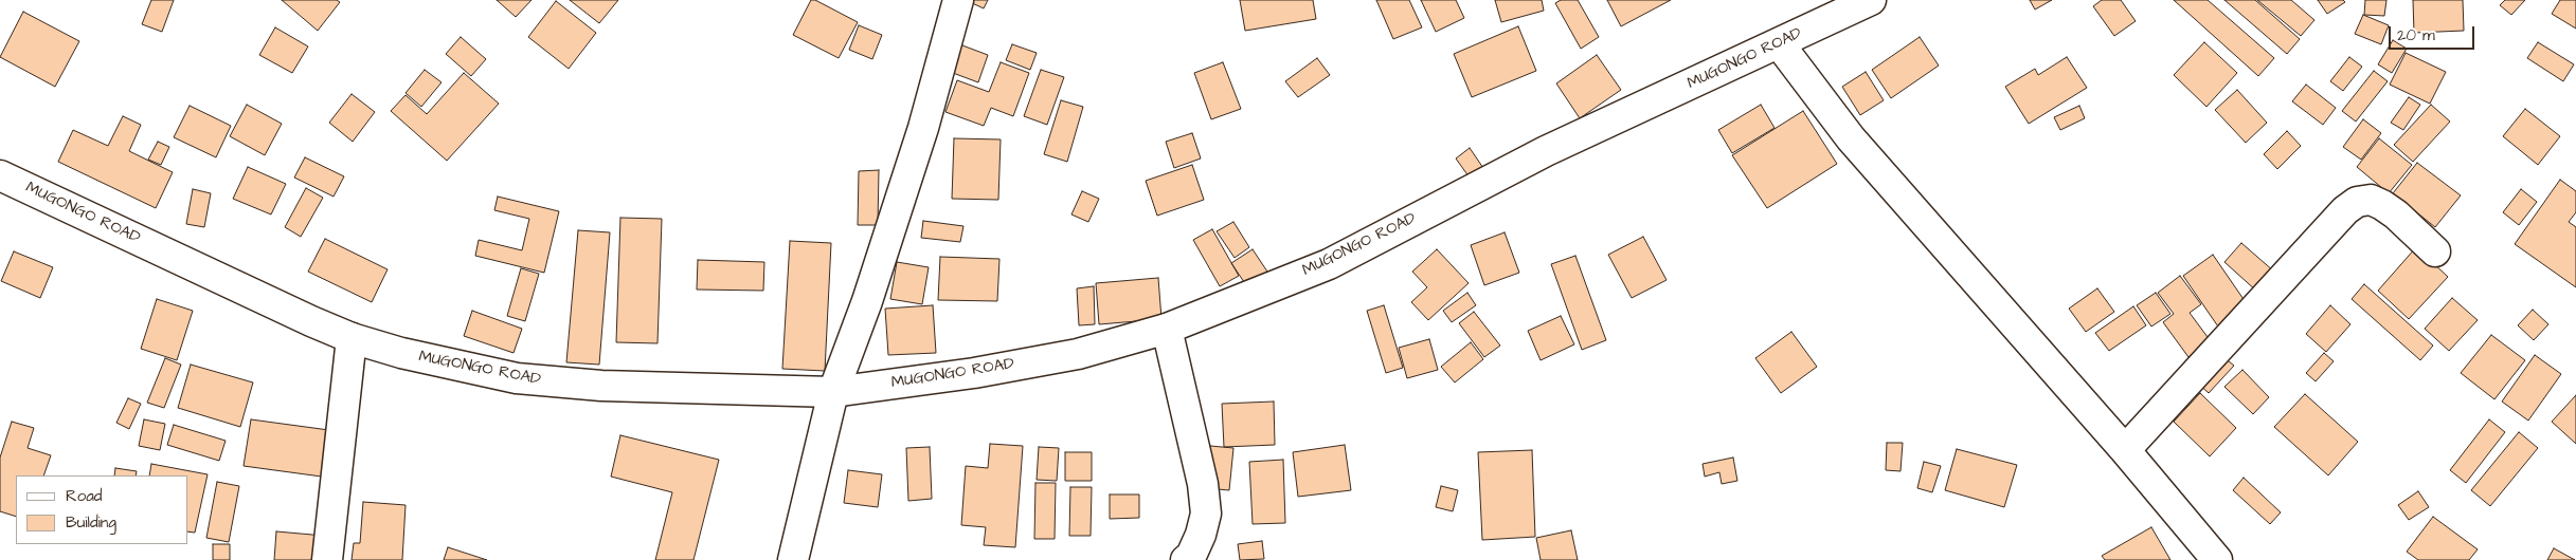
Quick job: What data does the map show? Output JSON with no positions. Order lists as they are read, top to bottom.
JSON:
{
  "streets": {
    "street": ["MUGONGO ROAD"]
  },
  "legend": ["Road", "Building"],
  "scale_bar": "20 m"
}
